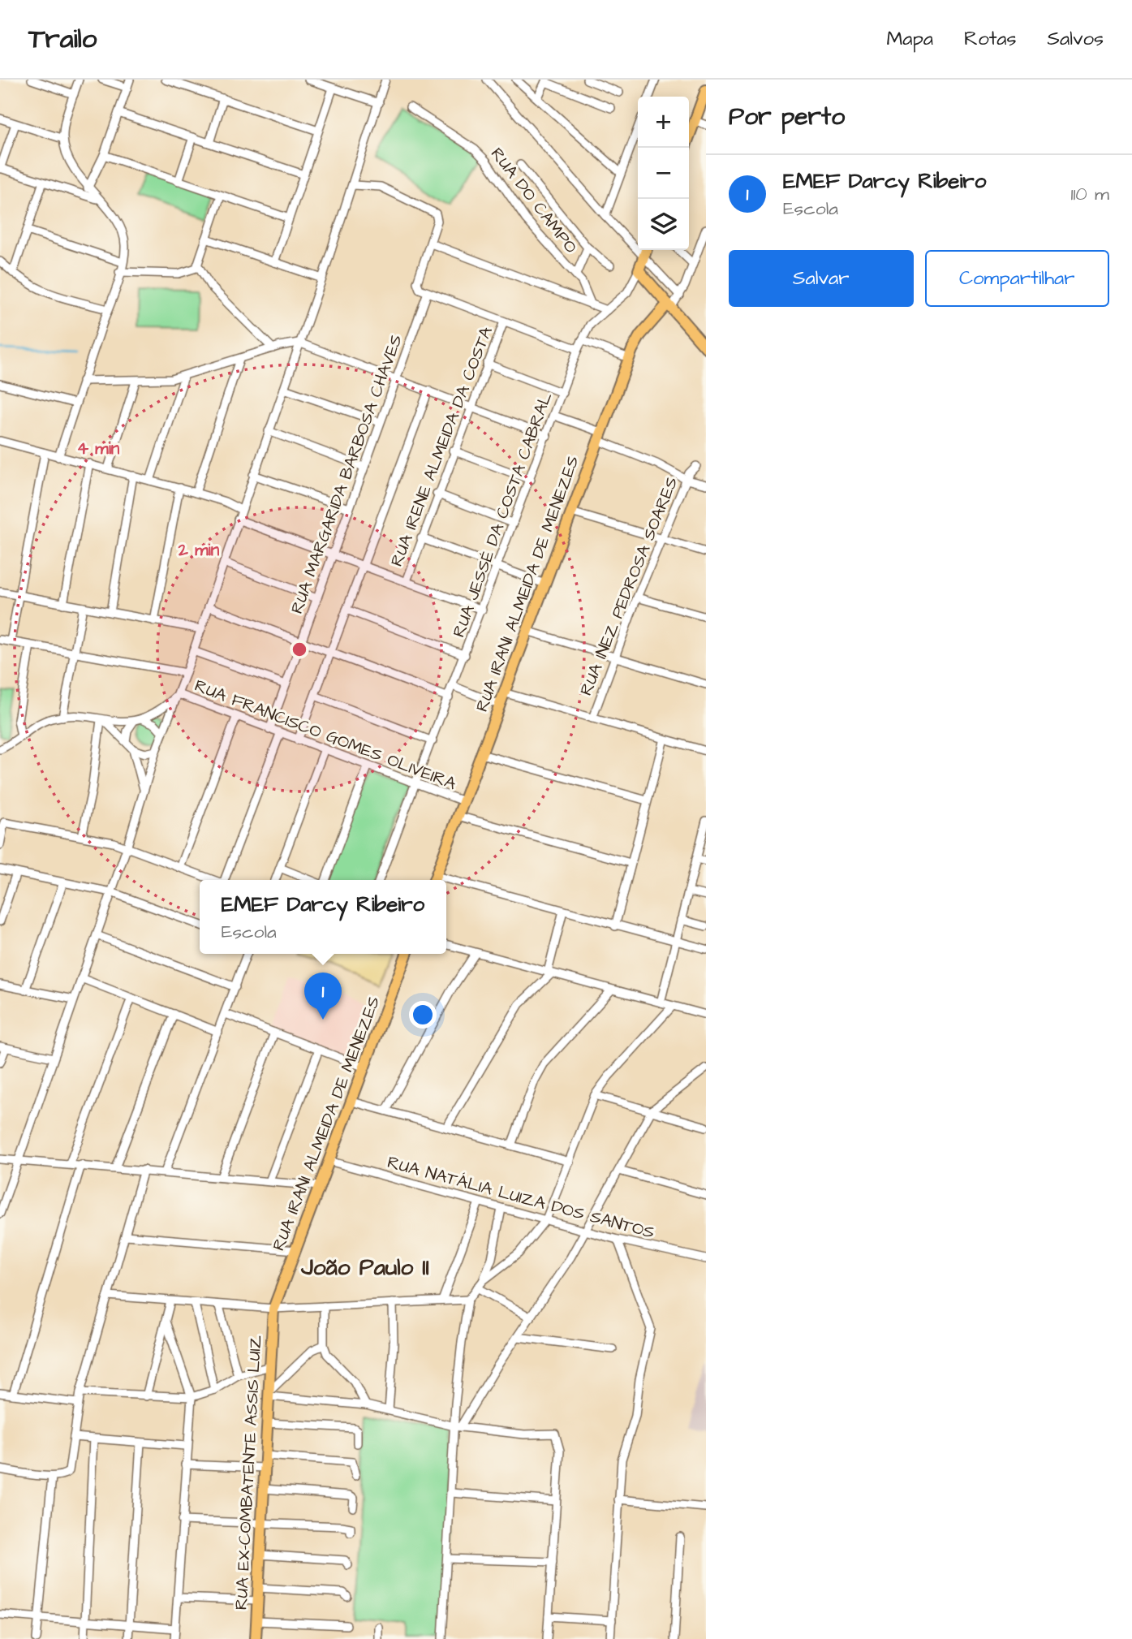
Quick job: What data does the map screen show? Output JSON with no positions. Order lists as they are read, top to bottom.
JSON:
{
  "streets": {
    "main road": ["RUA IRANI ALMEIDA DE MENEZES", "RUA EX-COMBATENTE ASSIS LUIZ"],
    "street": [
      "RUA DO CAMPO",
      "RUA IRENE ALMEIDA DA COSTA",
      "RUA MARGARIDA BARBOSA CHAVES",
      "RUA JESSÉ DA COSTA CABRAL",
      "RUA INEZ PEDROSA SOARES",
      "RUA FRANCISCO GOMES OLIVEIRA",
      "RUA NATÁLIA LUIZA DOS SANTOS"
    ]
  },
  "crossings": [
    ["RUA MARGARIDA BARBOSA CHAVES", "RUA FRANCISCO GOMES OLIVEIRA"],
    ["RUA JESSÉ DA COSTA CABRAL", "RUA FRANCISCO GOMES OLIVEIRA"],
    ["RUA IRANI ALMEIDA DE MENEZES", "RUA FRANCISCO GOMES OLIVEIRA"],
    ["RUA IRANI ALMEIDA DE MENEZES", "RUA NATÁLIA LUIZA DOS SANTOS"],
    ["RUA IRANI ALMEIDA DE MENEZES", "RUA EX-COMBATENTE ASSIS LUIZ"]
  ],
  "districts": ["João Paulo II"],
  "page": {
    "header": "Trailo",
    "nav": ["Mapa", "Rotas", "Salvos"],
    "heading": "Por perto",
    "map_buttons": ["+", "−"],
    "list": [
      {
        "mark": "1",
        "name": "EMEF Darcy Ribeiro",
        "note": "Escola",
        "value": "110 m"
      }
    ],
    "buttons": ["Salvar", "Compartilhar"],
    "popup": ["EMEF Darcy Ribeiro", "Escola"],
    "pins": "1"
  },
  "rings": ["4 min", "2 min"]
}
